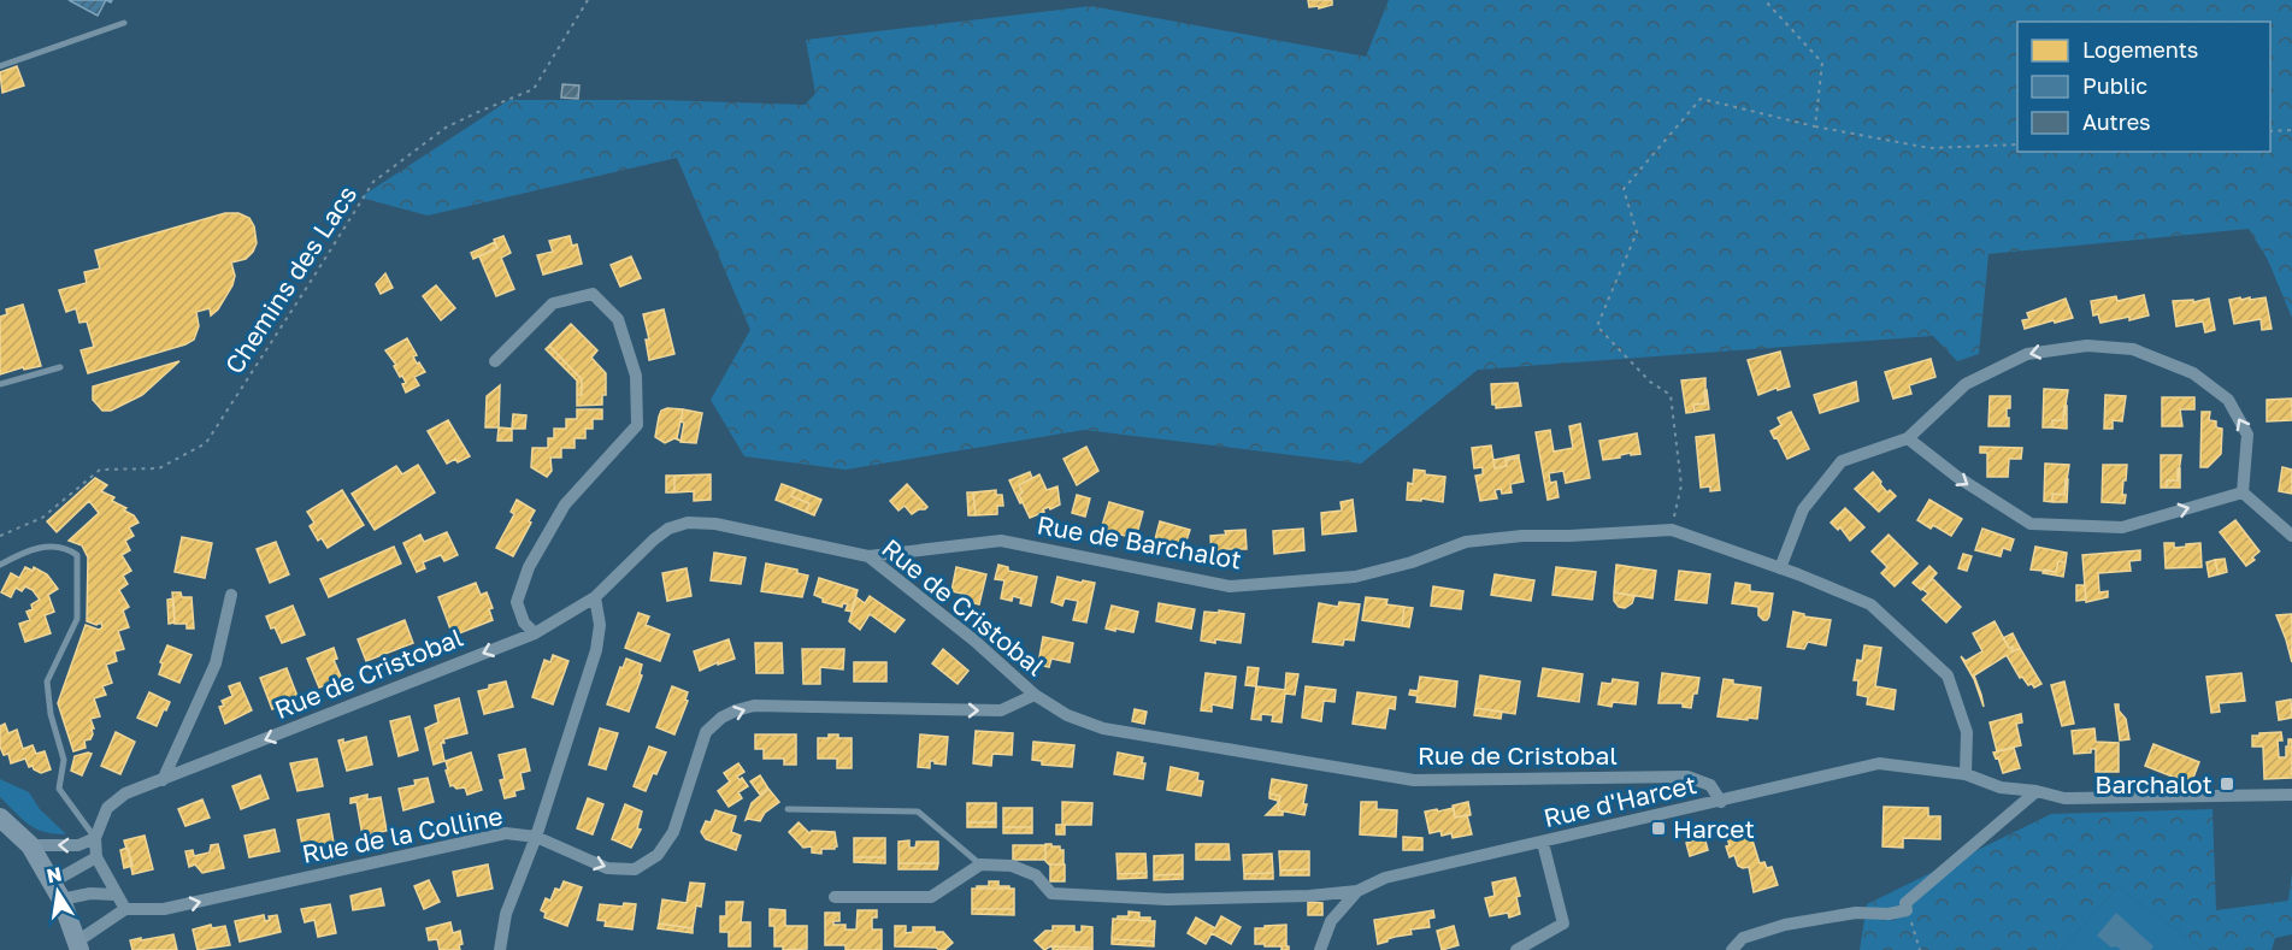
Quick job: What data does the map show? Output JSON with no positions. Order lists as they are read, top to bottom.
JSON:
{
  "streets": {
    "street": [
      "Rue de Barchalot",
      "Rue de Cristobal",
      "Rue d'Harcet",
      "Rue de la Colline"
    ],
    "path": ["Chemins des Lacs"]
  },
  "crossings": [
    ["Rue de Barchalot", "Rue de Cristobal"],
    ["Rue de Barchalot", "Rue d'Harcet"],
    ["Rue de Cristobal", "Rue d'Harcet"],
    ["Rue de Cristobal", "Rue de la Colline"]
  ],
  "one_way": ["Rue de la Colline"],
  "places": {
    "transit": ["Barchalot", "Harcet"]
  },
  "legend": ["Logements", "Public", "Autres"],
  "north": "top"
}
